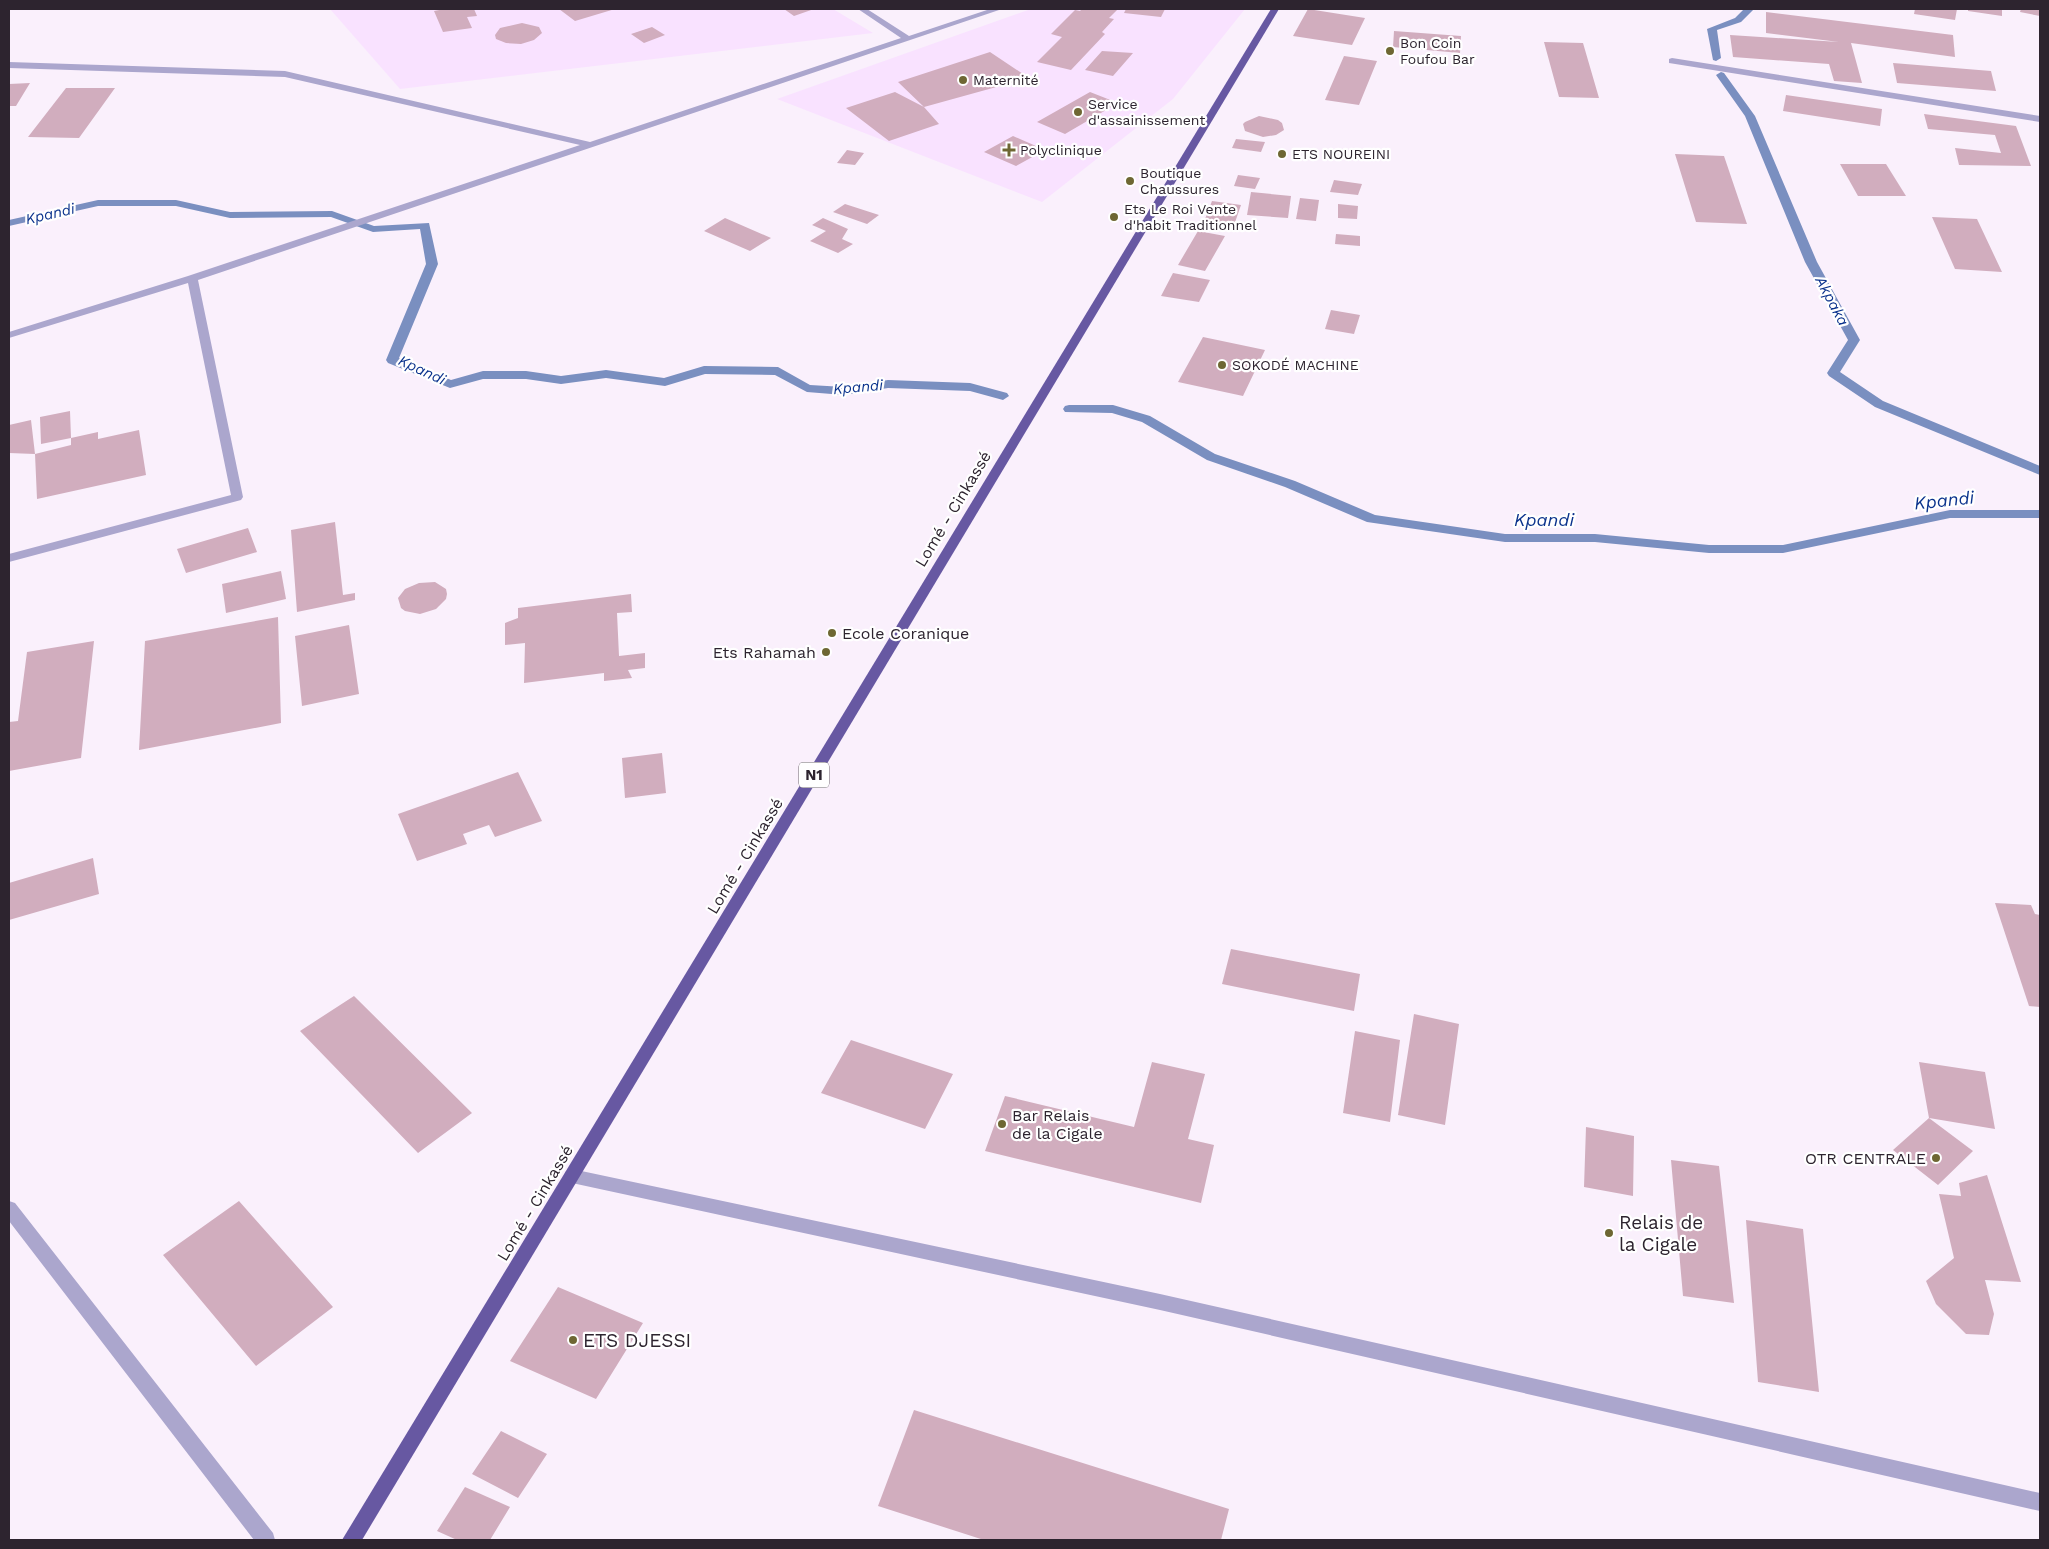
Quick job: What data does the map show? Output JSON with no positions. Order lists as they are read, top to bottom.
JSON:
{
  "streets": {
    "highway": ["Lomé - Cinkassé", "N1"]
  },
  "water": ["Kpandi", "Akpaka"],
  "places": {
    "other": [
      "Bon Coin Foufou Bar",
      "Maternité",
      "Service d'assainissement",
      "ETS NOUREINI",
      "Boutique Chaussures",
      "Ets Le Roi Vente d'habit Traditionnel",
      "SOKODÉ MACHINE",
      "Ecole Coranique",
      "Ets Rahamah",
      "Bar Relais de la Cigale",
      "OTR CENTRALE",
      "Relais de la Cigale",
      "ETS DJESSI"
    ],
    "health": ["Polyclinique"]
  }
}
